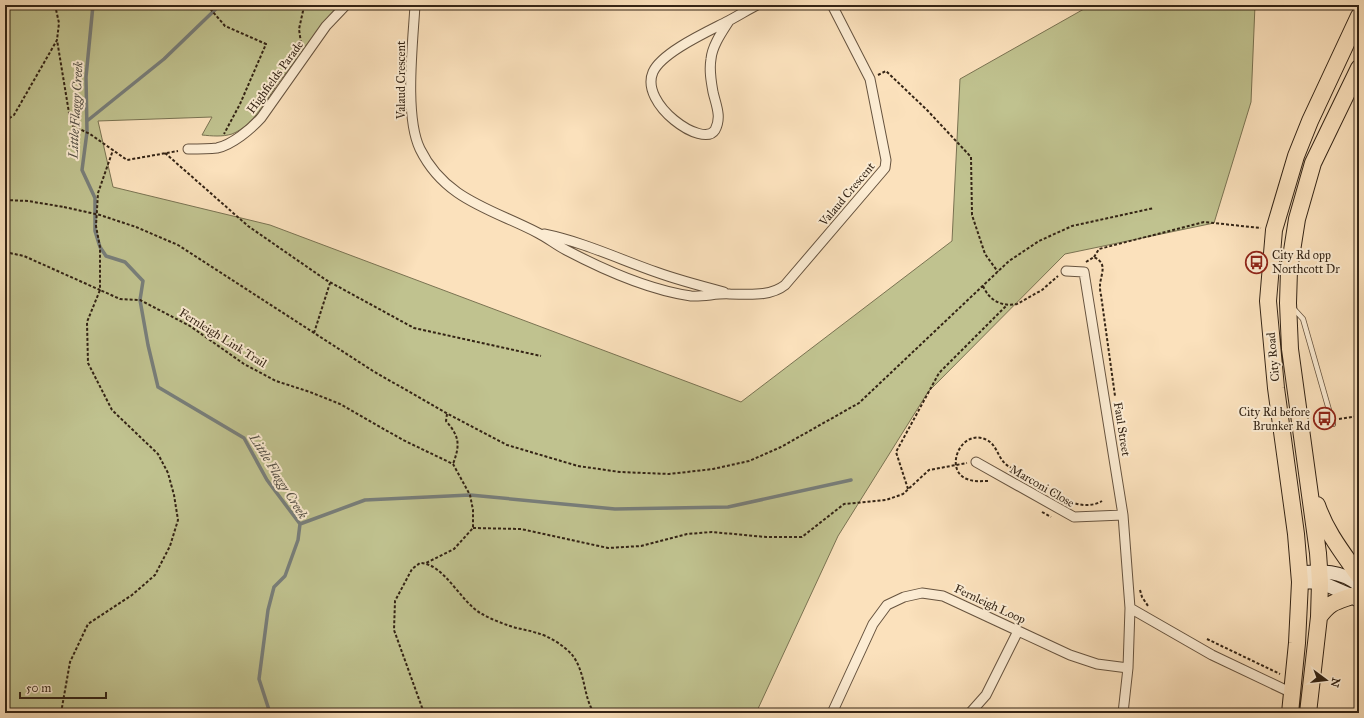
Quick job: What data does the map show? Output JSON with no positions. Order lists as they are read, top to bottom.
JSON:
{
  "streets": {
    "highway": ["City Road"],
    "street": [
      "Highfields Parade",
      "Valaud Crescent",
      "Faul Street",
      "Marconi Close",
      "Fernleigh Loop"
    ],
    "path": ["Fernleigh Link Trail"]
  },
  "crossings": [
    ["Faul Street", "Marconi Close"],
    ["Faul Street", "Fernleigh Loop"]
  ],
  "water": ["Little Flaggy Creek"],
  "places": {
    "bus stop": ["City Rd opp Northcott Dr", "City Rd before Brunker Rd"]
  },
  "scale_bar": "50 m",
  "north": "right"
}
